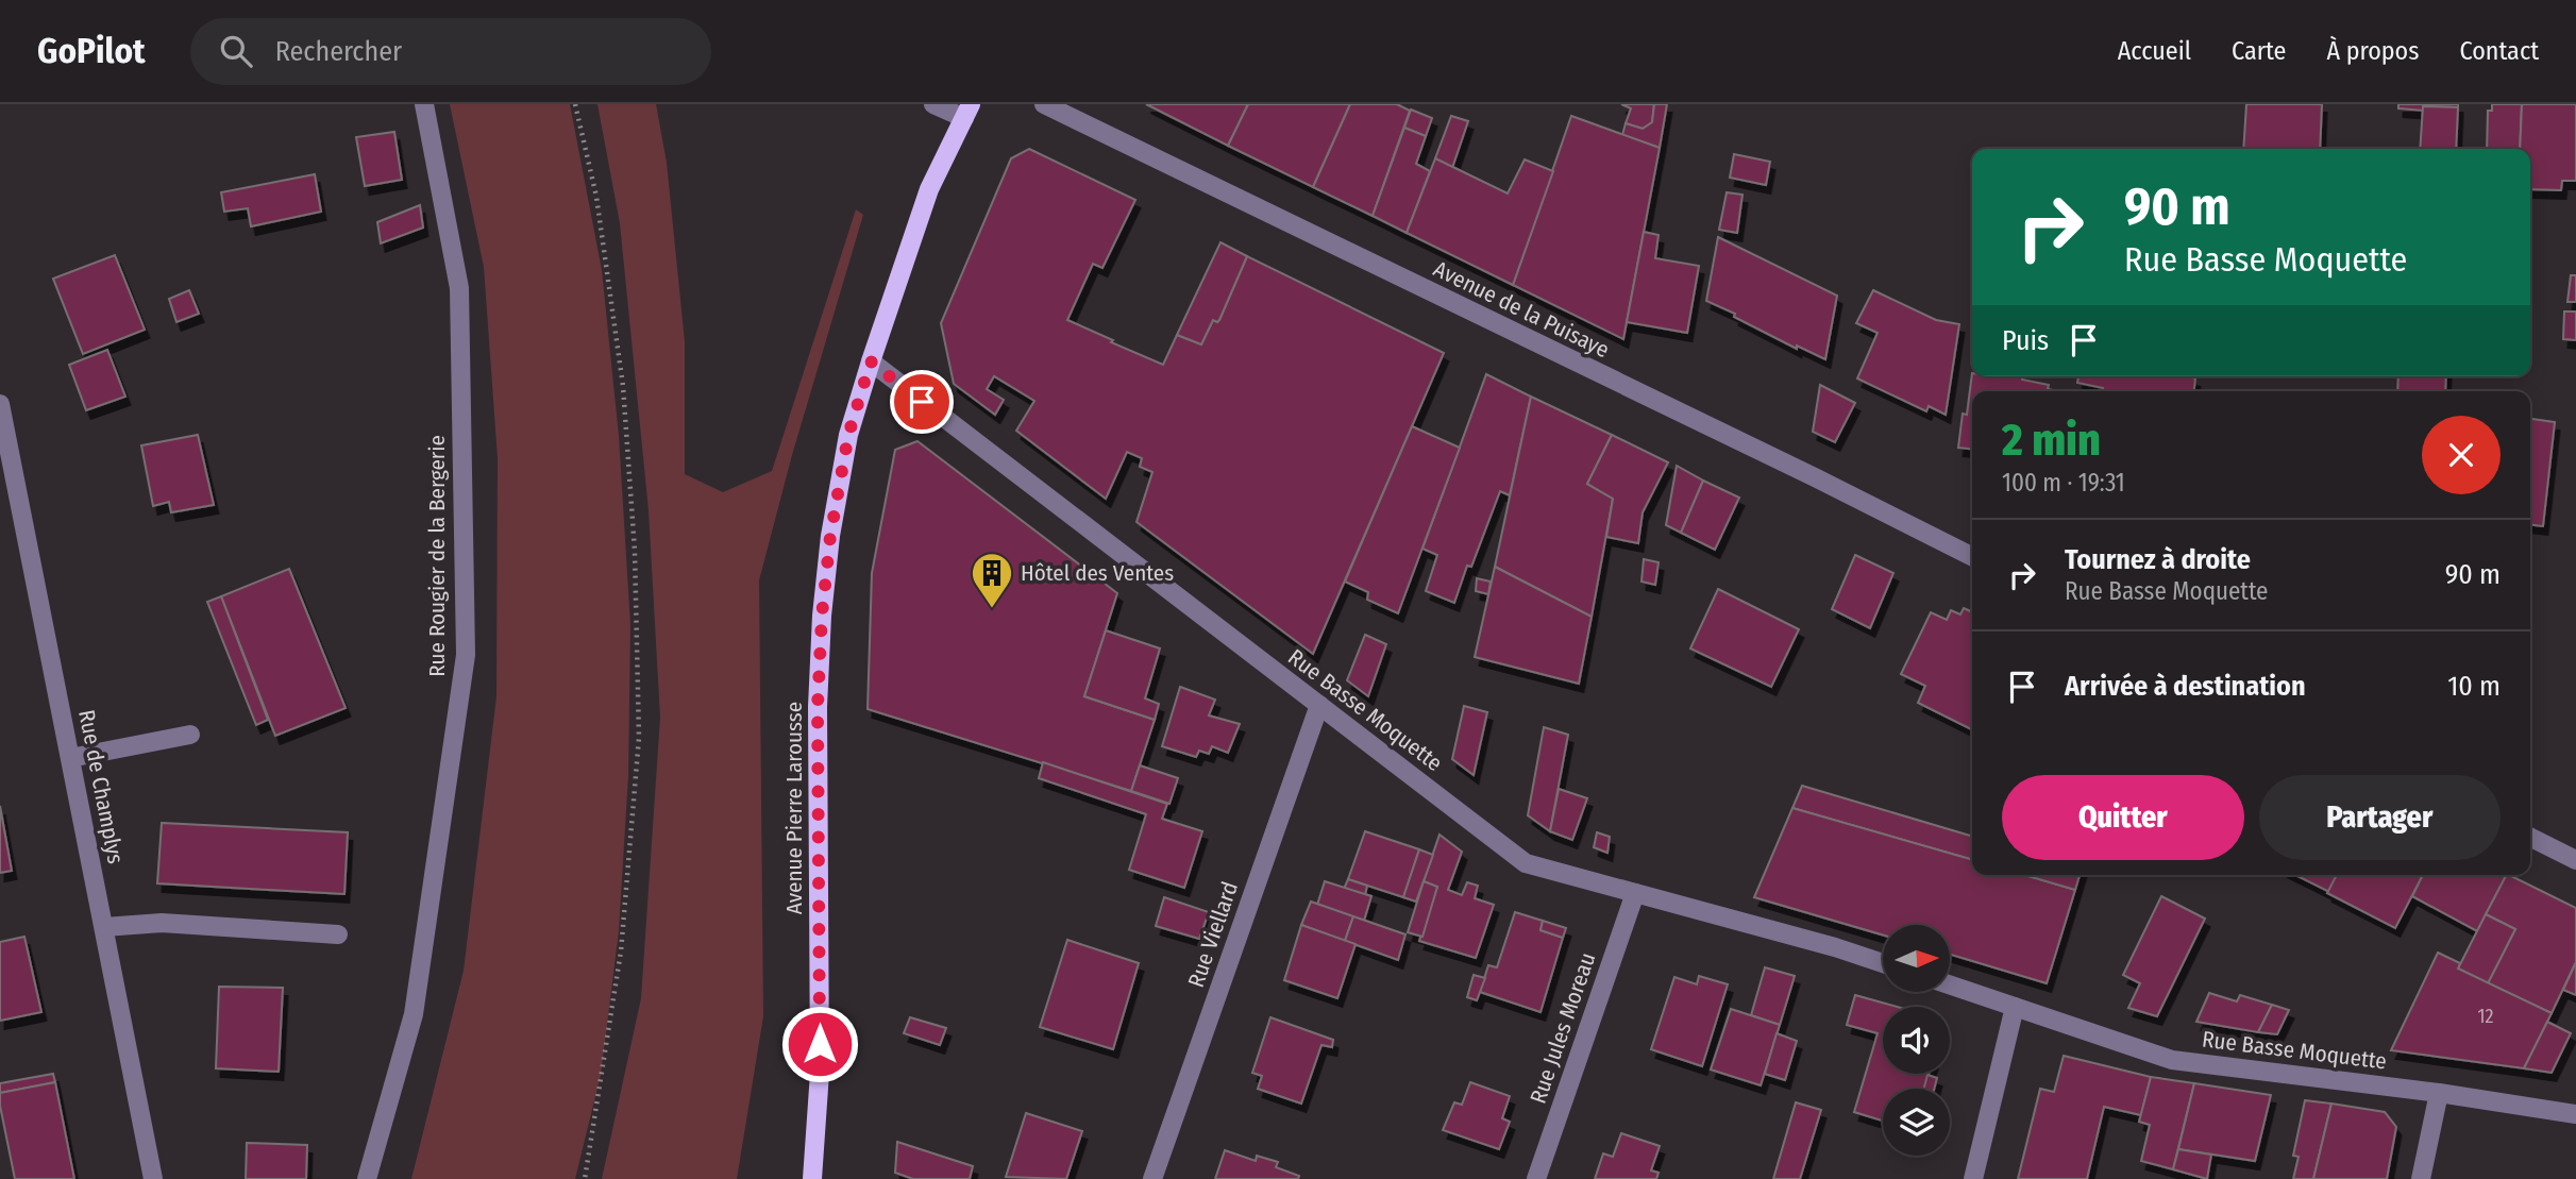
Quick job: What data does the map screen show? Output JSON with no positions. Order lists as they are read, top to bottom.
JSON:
{
  "streets": {
    "main road": ["Avenue Pierre Larousse"],
    "street": [
      "Avenue de la Puisaye",
      "Rue Rougier de la Bergerie",
      "Rue Basse Moquette",
      "Rue de Champlys",
      "Rue Viellard",
      "Rue Jules Moreau"
    ]
  },
  "crossings": [
    ["Rue Basse Moquette", "Avenue Pierre Larousse"],
    ["Rue Basse Moquette", "Rue Viellard"],
    ["Rue Basse Moquette", "Rue Jules Moreau"]
  ],
  "places": {
    "building": ["Hôtel des Ventes"]
  },
  "house_numbers": ["12"],
  "north": "right",
  "page": {
    "header": "GoPilot",
    "search": "Rechercher",
    "nav": [
      "Accueil",
      "Carte",
      "À propos",
      "Contact"
    ],
    "turn": ["90 m", "Rue Basse Moquette"],
    "then": "Puis",
    "heading": ["2 min", "100 m · 19:31"],
    "list": [
      {
        "name": "Tournez à droite",
        "note": "Rue Basse Moquette",
        "value": "90 m"
      },
      {
        "name": "Arrivée à destination",
        "value": "10 m"
      }
    ],
    "buttons": ["Quitter", "Partager"]
  }
}
